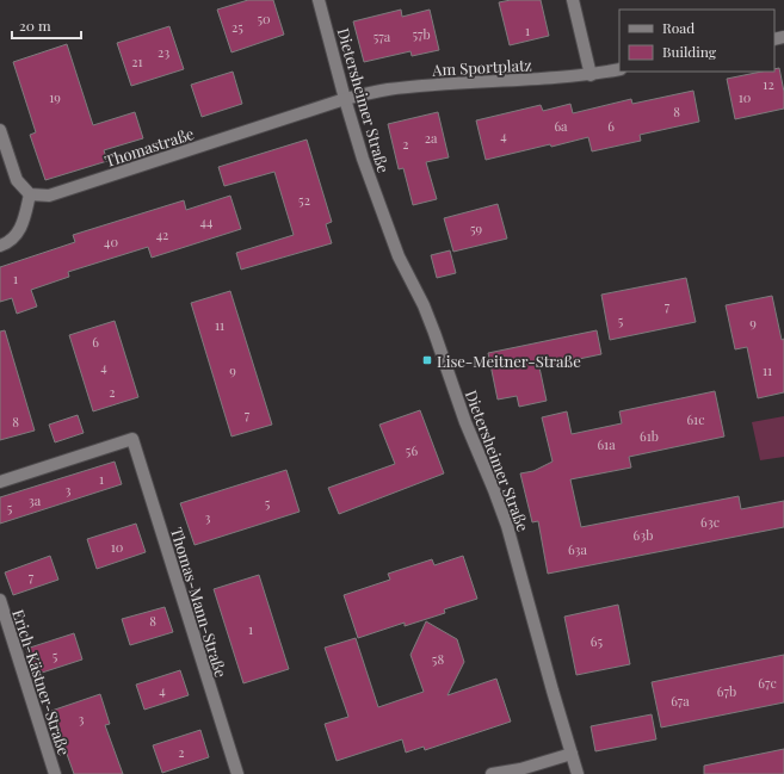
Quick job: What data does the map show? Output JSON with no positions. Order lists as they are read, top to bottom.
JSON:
{
  "streets": {
    "street": [
      "Am Sportplatz",
      "Dietersheimer Straße",
      "Thomastraße",
      "Thomas-Mann-Straße",
      "Erich-Kästner-Straße"
    ]
  },
  "crossings": [
    ["Am Sportplatz", "Dietersheimer Straße"],
    ["Am Sportplatz", "Thomastraße"],
    ["Dietersheimer Straße", "Thomastraße"]
  ],
  "places": {
    "transit": ["Lise-Meitner-Straße"]
  },
  "house_numbers": [
    "50",
    "25",
    "1",
    "57b",
    "57a",
    "23",
    "21",
    "12",
    "19",
    "10",
    "8",
    "6a",
    "6",
    "4",
    "2a",
    "2",
    "52",
    "44",
    "59",
    "42",
    "40",
    "1",
    "7",
    "5",
    "9",
    "11",
    "6",
    "4",
    "9",
    "11",
    "2",
    "7",
    "61c",
    "8",
    "61b",
    "61a",
    "56",
    "1",
    "3",
    "3a",
    "5",
    "5",
    "3",
    "63c",
    "63b",
    "10",
    "63a",
    "7",
    "8",
    "1",
    "65",
    "5",
    "58",
    "67c",
    "4",
    "67b",
    "67a",
    "3",
    "2"
  ],
  "legend": ["Road", "Building"],
  "scale_bar": "20 m"
}
